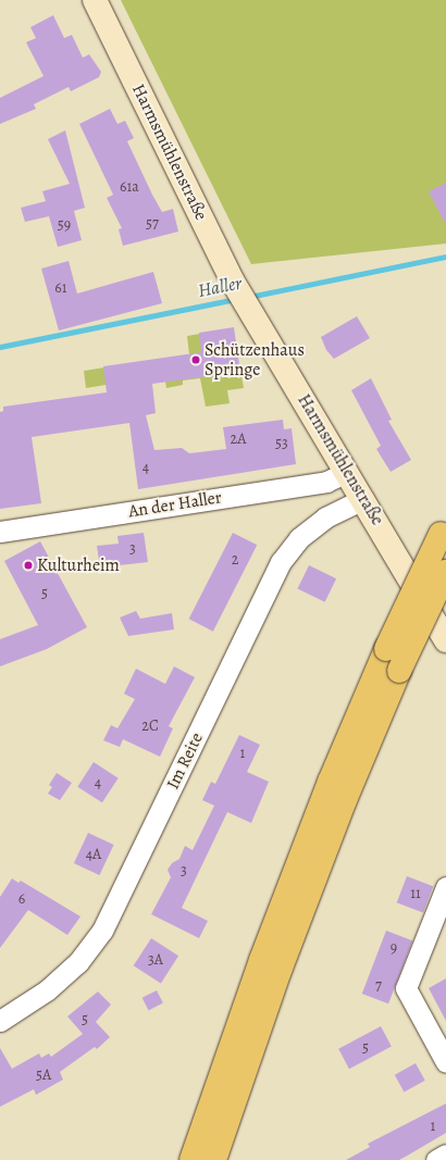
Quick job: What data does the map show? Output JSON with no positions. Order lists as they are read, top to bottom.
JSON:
{
  "streets": {
    "street": ["Harmsmühlenstraße", "An der Haller", "Im Reite"]
  },
  "crossings": [
    ["Harmsmühlenstraße", "An der Haller"],
    ["Harmsmühlenstraße", "Im Reite"]
  ],
  "water": ["Haller"],
  "places": ["Schützenhaus Springe", "Kulturheim"],
  "house_numbers": [
    "61a",
    "57",
    "59",
    "61",
    "2A",
    "53",
    "4",
    "3",
    "2",
    "5",
    "2C",
    "1",
    "4",
    "4A",
    "3",
    "11",
    "6",
    "9",
    "3A",
    "7",
    "5",
    "5",
    "5A",
    "1"
  ]
}
